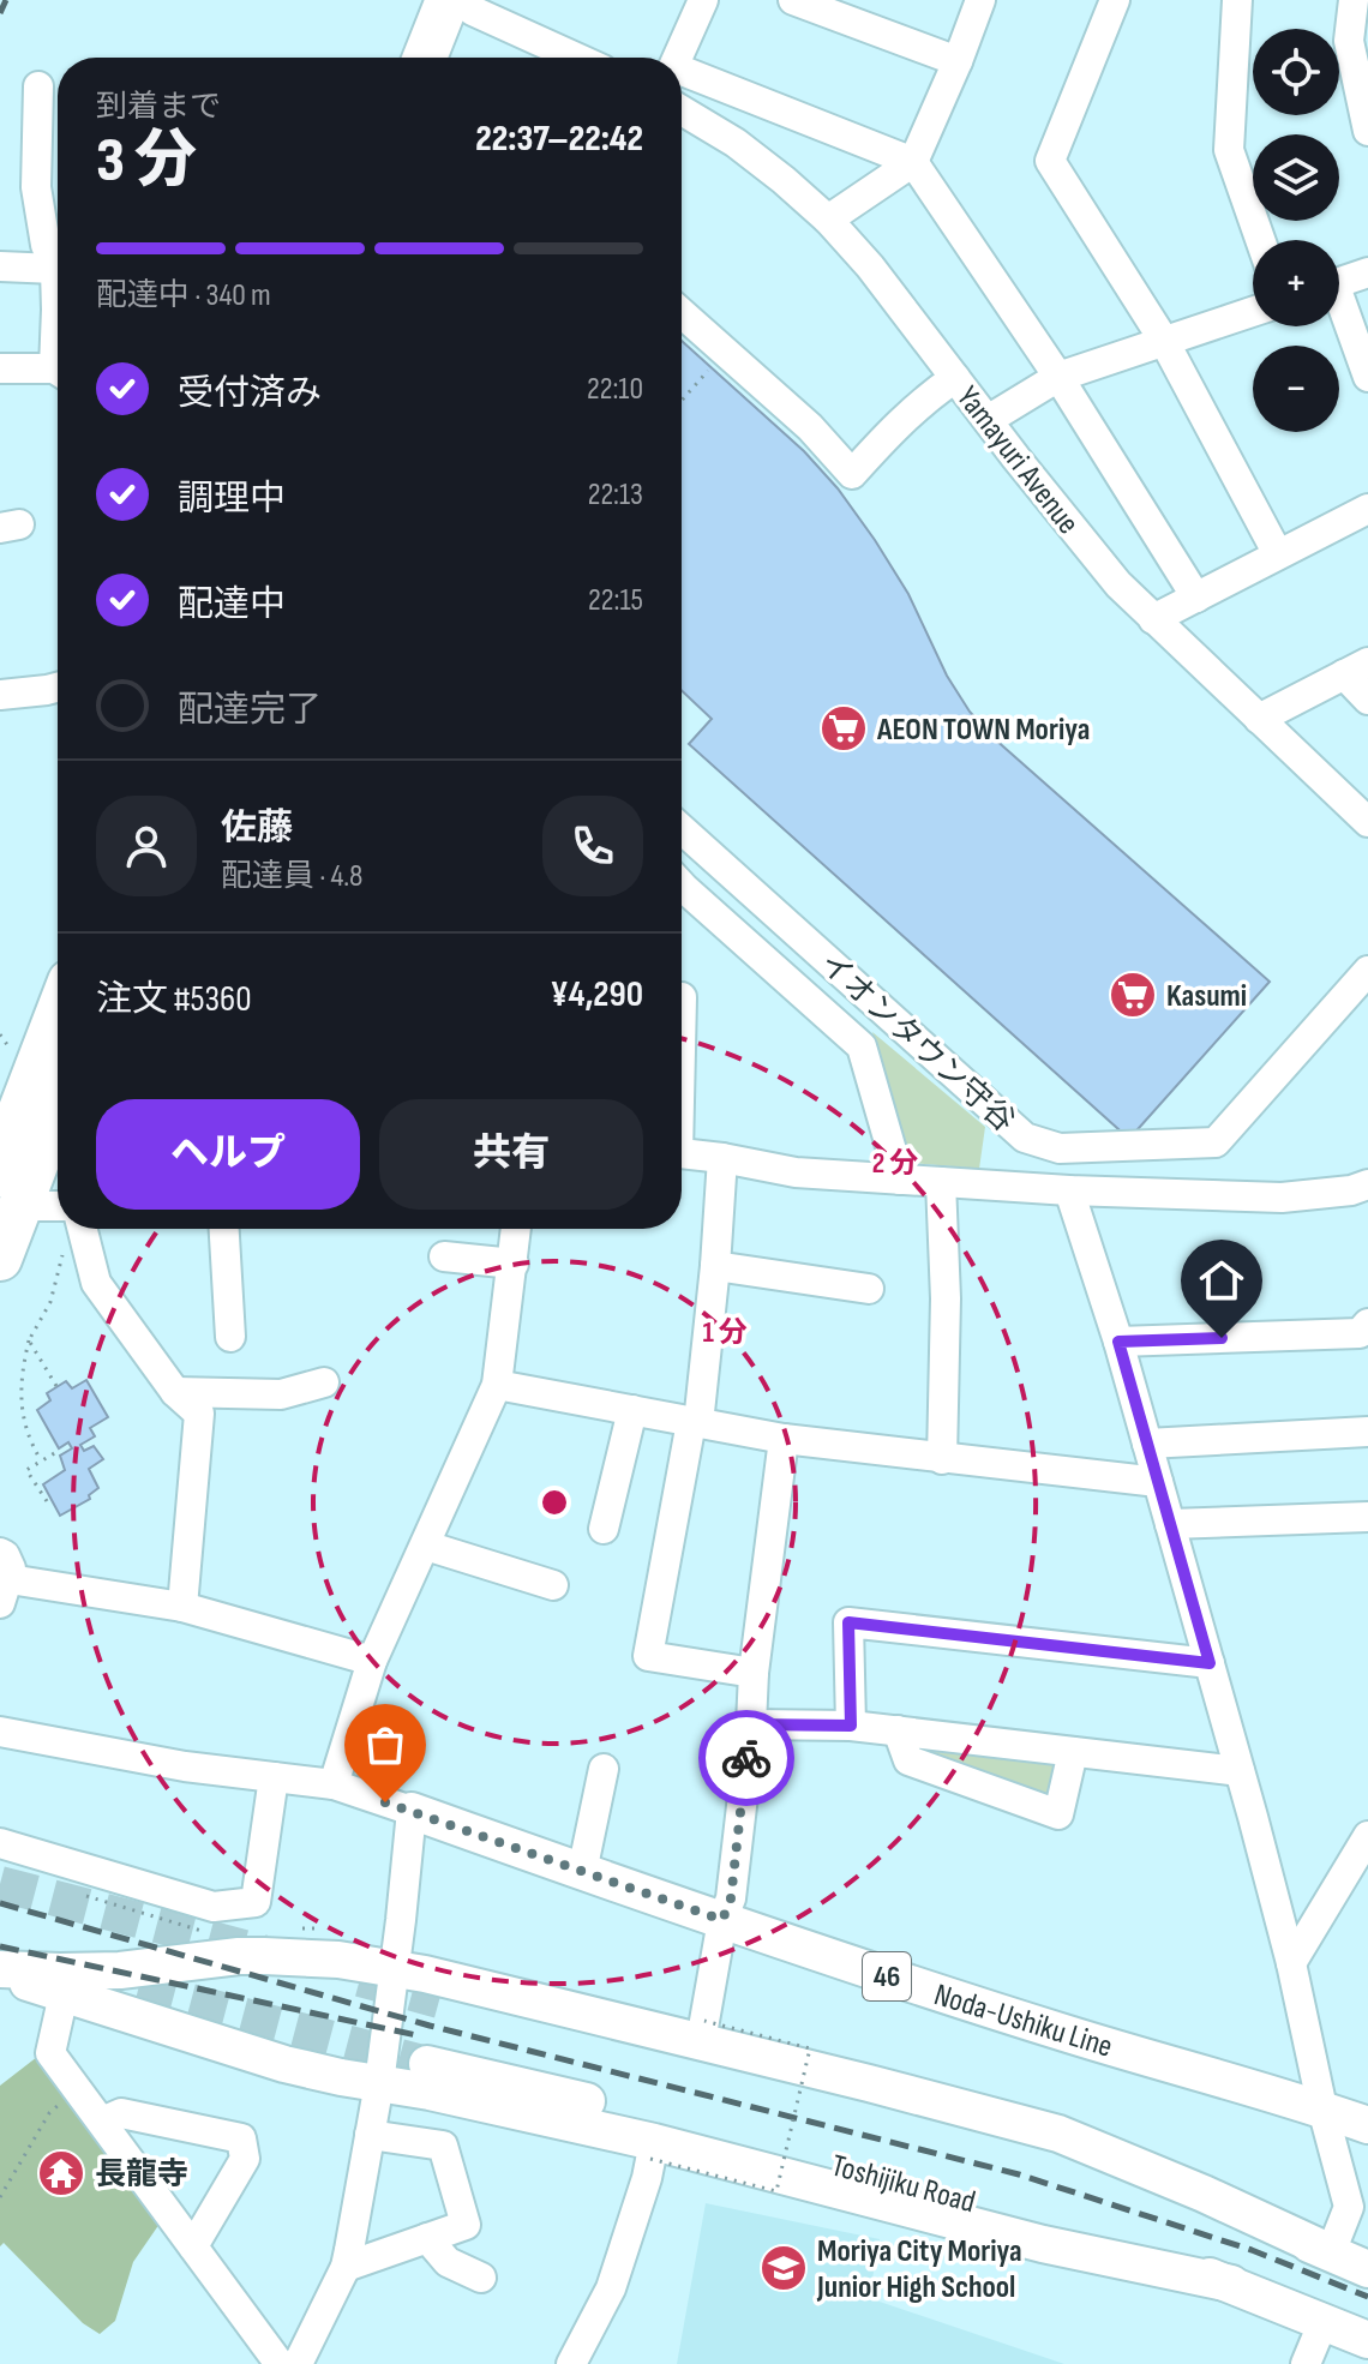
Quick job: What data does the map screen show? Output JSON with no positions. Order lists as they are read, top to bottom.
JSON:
{
  "streets": {
    "main road": ["46", "Noda-Ushiku Line", "Toshijiku Road"],
    "street": ["Yamayuri Avenue", "イオンタウン守谷"]
  },
  "places": {
    "supermarket": ["AEON TOWN Moriya", "Kasumi"],
    "temple": ["長龍寺"],
    "school or university": ["Moriya City Moriya Junior High School"]
  },
  "page": {
    "map_buttons": ["+", "−"],
    "heading": ["3 分", "到着まで", "22:37–22:42"],
    "panel": [
      "佐藤",
      "配達員 · 4.8",
      "注文 #5360",
      "¥4,290"
    ],
    "bar": "配達中 · 340 m",
    "list": [
      ["受付済み", "22:10"],
      ["調理中", "22:13"],
      ["配達中", "22:15"],
      "配達完了"
    ],
    "buttons": ["ヘルプ", "共有"]
  },
  "rings": ["2 分", "1 分"]
}
